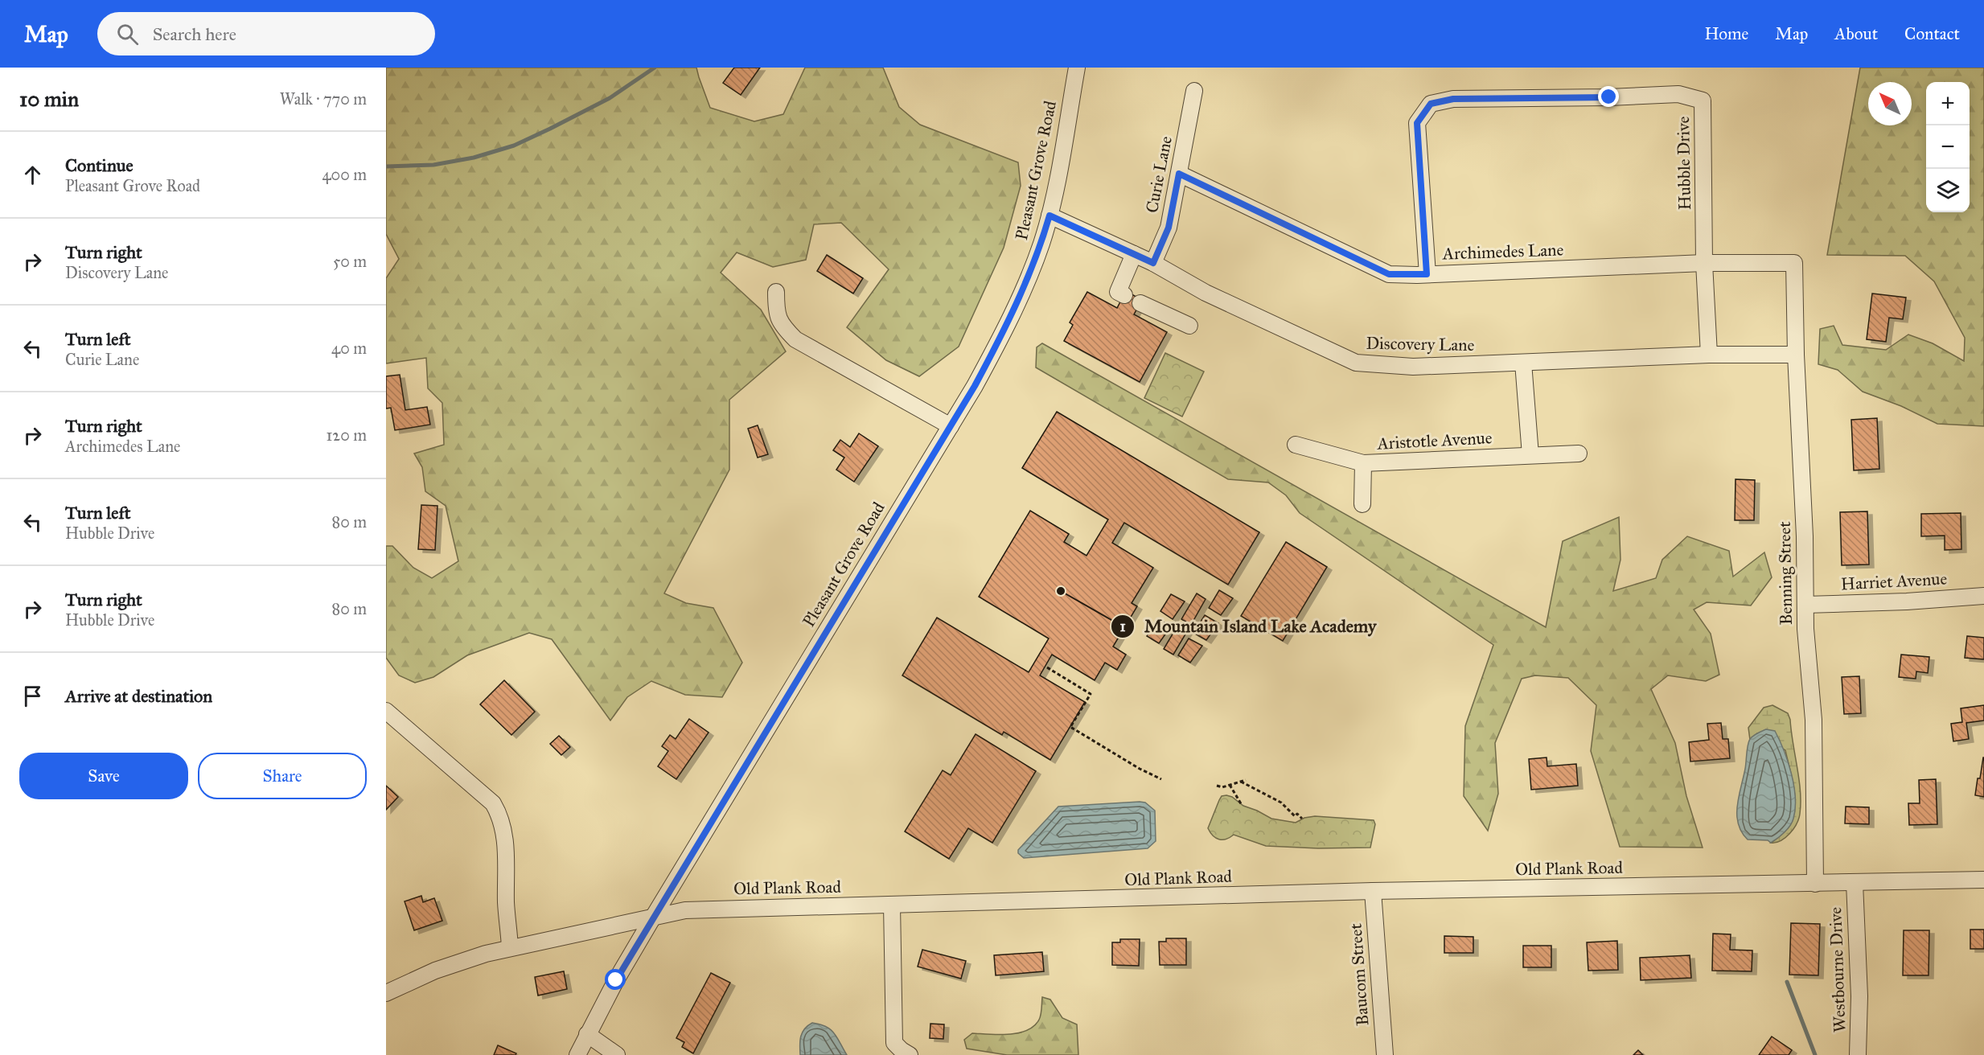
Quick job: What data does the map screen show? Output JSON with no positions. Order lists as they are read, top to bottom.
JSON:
{
  "streets": {
    "street": [
      "Hubble Drive",
      "Pleasant Grove Road",
      "Curie Lane",
      "Archimedes Lane",
      "Discovery Lane",
      "Aristotle Avenue",
      "Benning Street",
      "Harriet Avenue",
      "Old Plank Road",
      "Westbourne Drive",
      "Baucom Street"
    ]
  },
  "crossings": [
    ["Hubble Drive", "Archimedes Lane"],
    ["Hubble Drive", "Discovery Lane"],
    ["Pleasant Grove Road", "Discovery Lane"],
    ["Pleasant Grove Road", "Old Plank Road"],
    ["Curie Lane", "Archimedes Lane"],
    ["Curie Lane", "Discovery Lane"],
    ["Archimedes Lane", "Benning Street"],
    ["Discovery Lane", "Benning Street"],
    ["Benning Street", "Harriet Avenue"],
    ["Benning Street", "Old Plank Road"],
    ["Old Plank Road", "Westbourne Drive"],
    ["Old Plank Road", "Baucom Street"]
  ],
  "places": ["Mountain Island Lake Academy"],
  "north": "top left",
  "page": {
    "header": "Map",
    "search": "Search here",
    "nav": [
      "Home",
      "Map",
      "About",
      "Contact"
    ],
    "heading": ["10 min", "Walk · 770 m"],
    "map_buttons": ["+", "−"],
    "list": [
      ["Continue", "Pleasant Grove Road", "400 m"],
      ["Turn right", "Discovery Lane", "50 m"],
      ["Turn left", "Curie Lane", "40 m"],
      ["Turn right", "Archimedes Lane", "120 m"],
      ["Turn left", "Hubble Drive", "80 m"],
      ["Turn right", "Hubble Drive", "80 m"],
      "Arrive at destination"
    ],
    "buttons": ["Save", "Share"]
  }
}
